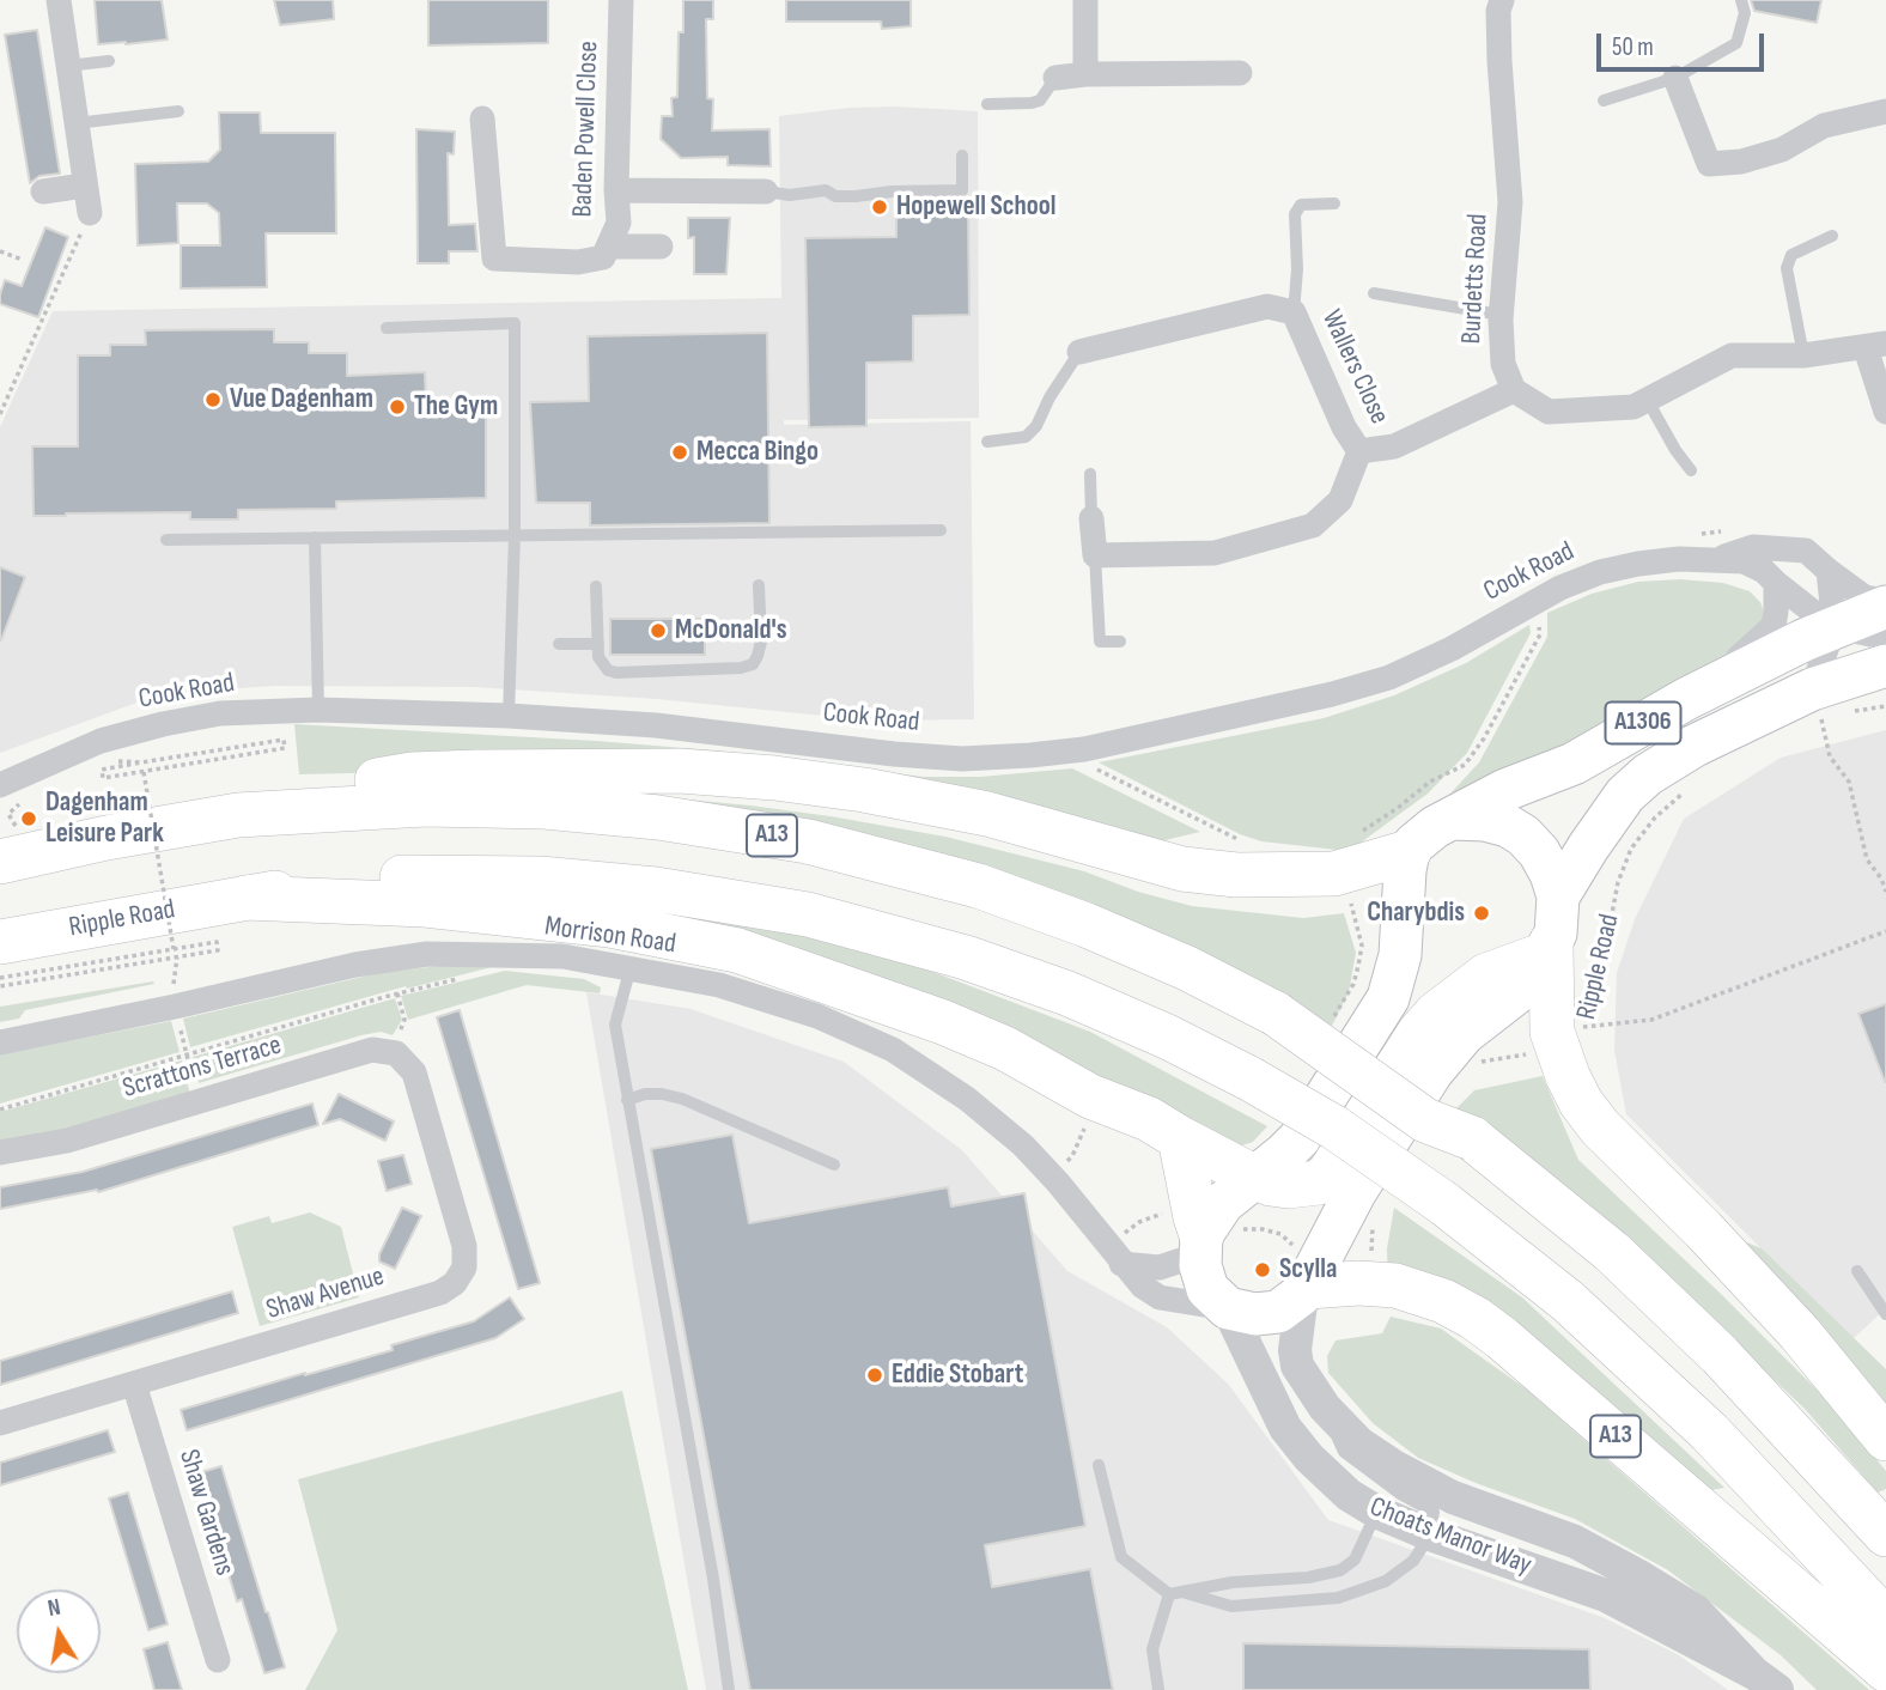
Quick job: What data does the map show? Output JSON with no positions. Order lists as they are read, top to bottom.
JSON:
{
  "streets": {
    "highway": ["A13", "Ripple Road"],
    "main road": ["A1306"],
    "street": [
      "Baden Powell Close",
      "Burdetts Road",
      "Wallers Close",
      "Cook Road",
      "Morrison Road",
      "Scrattons Terrace",
      "Shaw Avenue",
      "Shaw Gardens",
      "Choats Manor Way"
    ]
  },
  "crossings": [
    ["Burdetts Road", "Wallers Close"],
    ["Cook Road", "A1306"],
    ["A13", "Ripple Road"],
    ["A13", "Morrison Road"],
    ["A13", "Choats Manor Way"],
    ["Morrison Road", "Choats Manor Way"],
    ["Scrattons Terrace", "Shaw Avenue"],
    ["Shaw Avenue", "Shaw Gardens"]
  ],
  "places": [
    "Hopewell School",
    "Vue Dagenham",
    "The Gym",
    "Mecca Bingo",
    "McDonald's",
    "Dagenham Leisure Park",
    "Charybdis",
    "Scylla",
    "Eddie Stobart"
  ],
  "scale_bar": "50 m",
  "north": "top"
}
